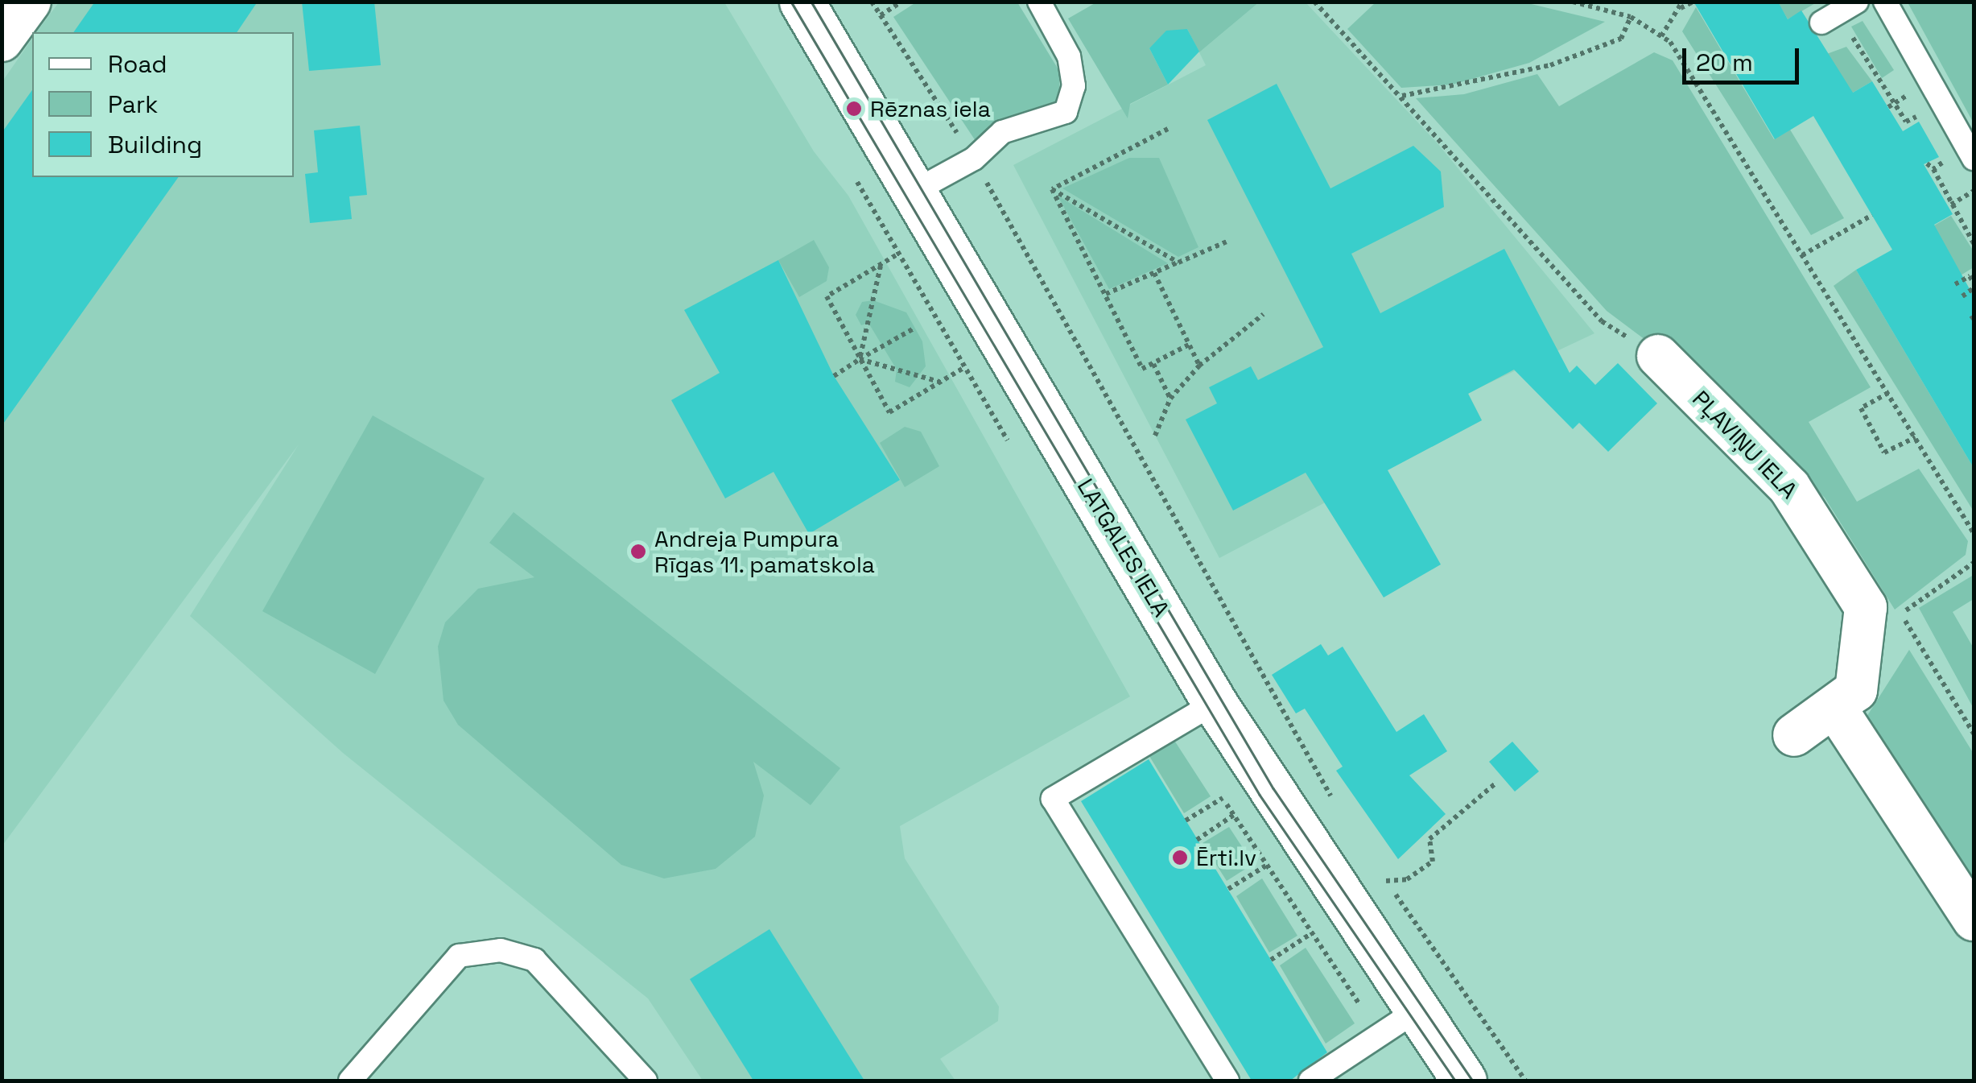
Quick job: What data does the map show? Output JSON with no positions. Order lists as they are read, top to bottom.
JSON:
{
  "streets": {
    "street": ["PĻAVIŅU IELA", "LATGALES IELA"]
  },
  "places": ["Rēznas iela", "Andreja Pumpura Rīgas 11. pamatskola", "Ērti.lv"],
  "legend": ["Road", "Park", "Building"],
  "scale_bar": "20 m"
}
